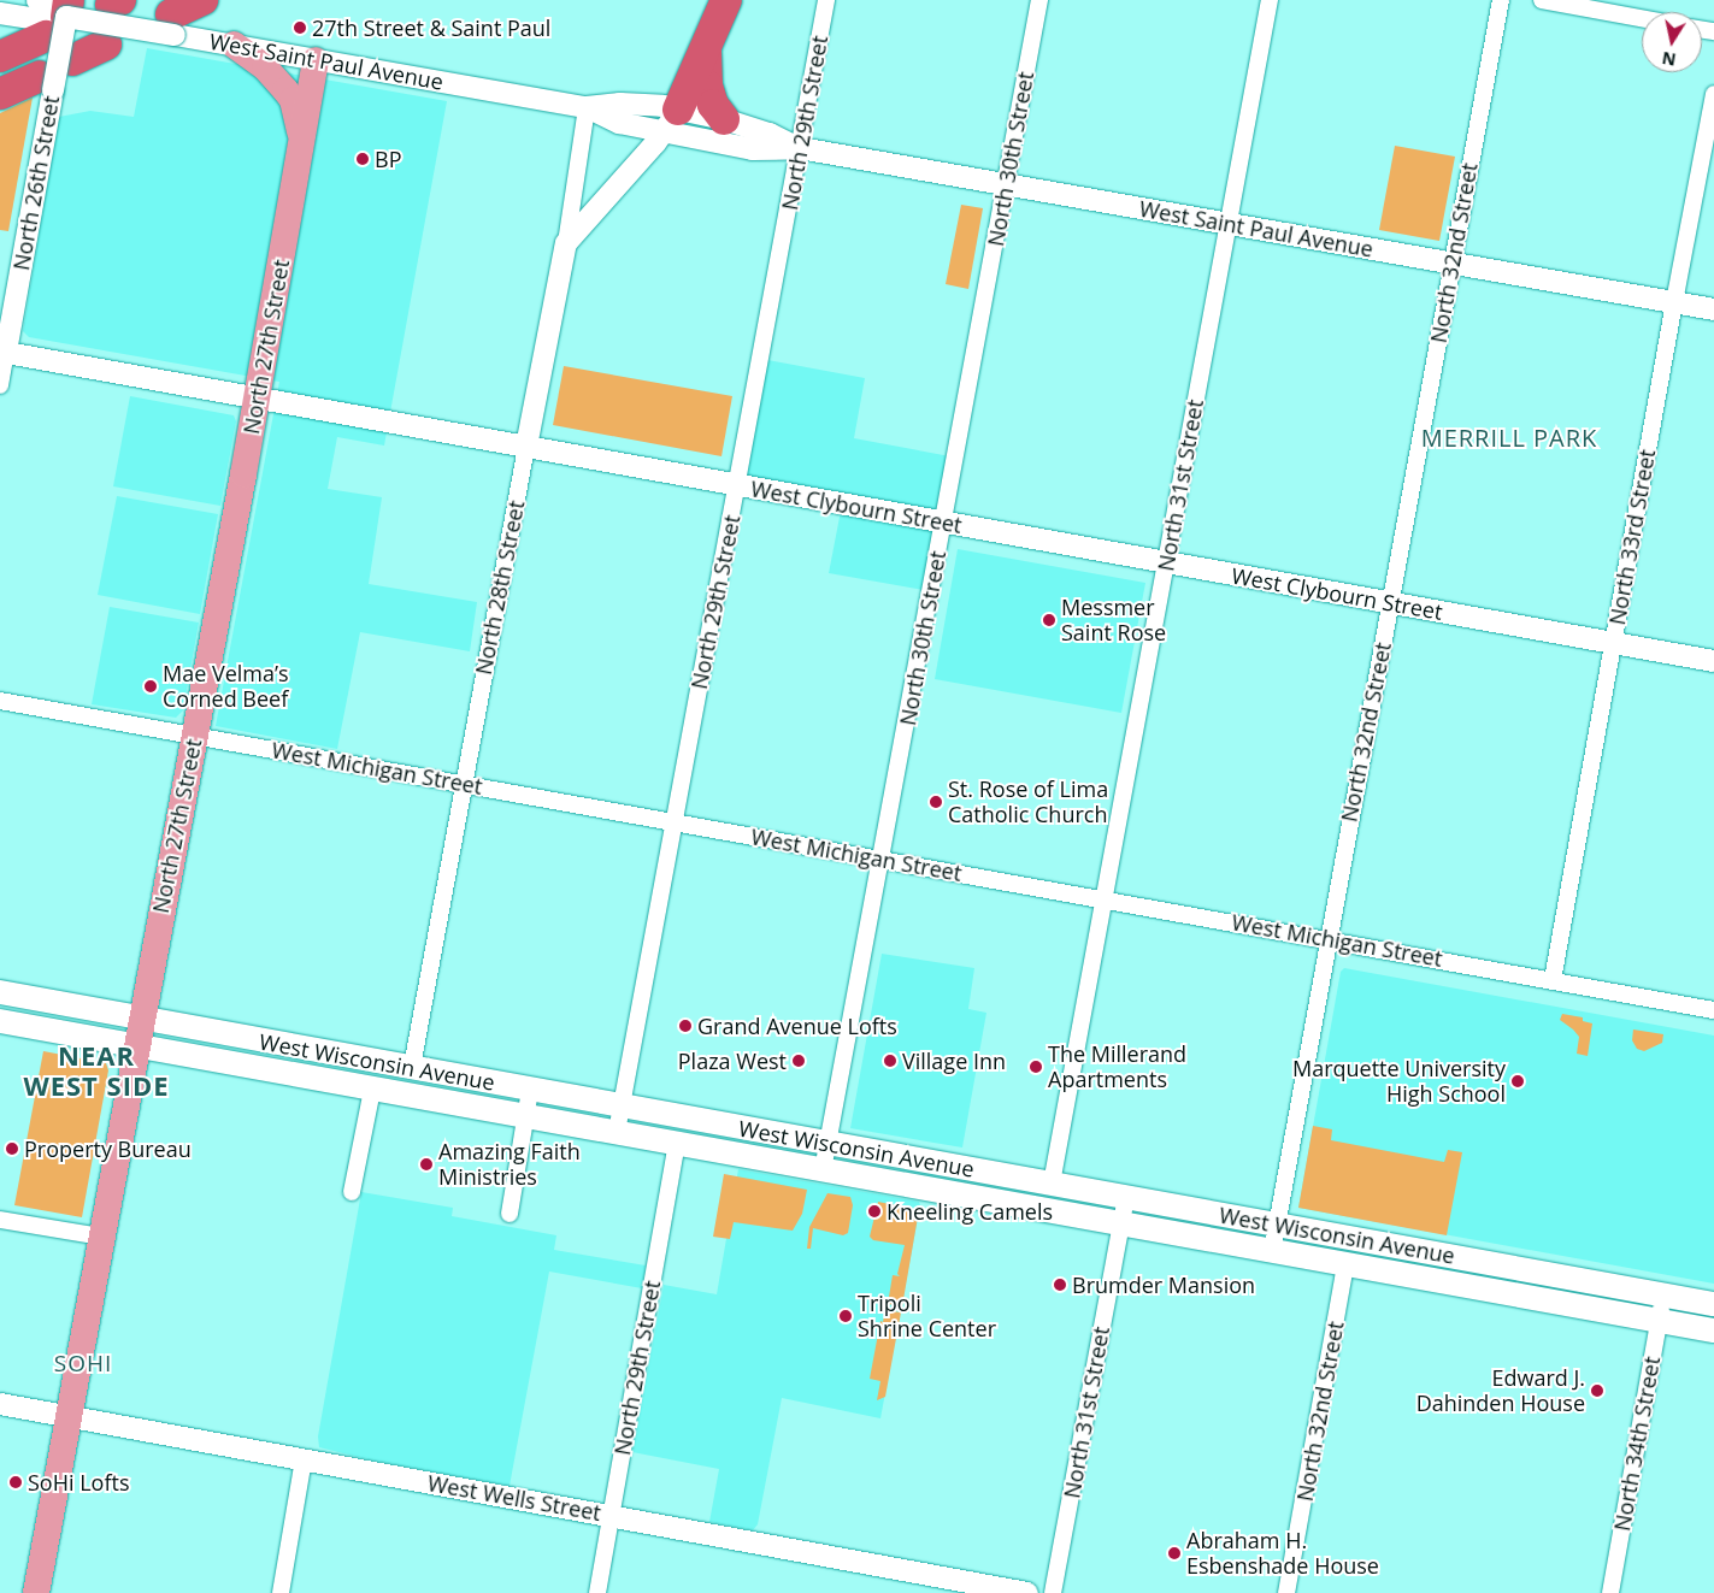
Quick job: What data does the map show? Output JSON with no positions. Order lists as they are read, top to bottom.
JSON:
{
  "streets": {
    "main road": ["North 27th Street", "West Wisconsin Avenue"],
    "street": [
      "West Saint Paul Avenue",
      "North 29th Street",
      "North 30th Street",
      "North 26th Street",
      "North 32nd Street",
      "North 31st Street",
      "West Clybourn Street",
      "North 33rd Street",
      "North 28th Street",
      "West Michigan Street",
      "North 34th Street",
      "West Wells Street"
    ]
  },
  "crossings": [
    ["West Saint Paul Avenue", "North 29th Street"],
    ["West Saint Paul Avenue", "North 30th Street"],
    ["West Saint Paul Avenue", "North 26th Street"],
    ["West Saint Paul Avenue", "North 32nd Street"],
    ["West Saint Paul Avenue", "North 27th Street"],
    ["West Saint Paul Avenue", "North 31st Street"],
    ["West Saint Paul Avenue", "North 33rd Street"],
    ["West Saint Paul Avenue", "North 28th Street"],
    ["North 29th Street", "West Clybourn Street"],
    ["North 29th Street", "West Michigan Street"],
    ["North 29th Street", "West Wisconsin Avenue"],
    ["North 29th Street", "West Wells Street"],
    ["North 30th Street", "West Clybourn Street"],
    ["North 30th Street", "West Michigan Street"],
    ["North 30th Street", "West Wisconsin Avenue"],
    ["North 26th Street", "West Clybourn Street"],
    ["North 32nd Street", "West Clybourn Street"],
    ["North 32nd Street", "West Michigan Street"],
    ["North 32nd Street", "West Wisconsin Avenue"],
    ["North 27th Street", "West Clybourn Street"],
    ["North 27th Street", "West Michigan Street"],
    ["North 27th Street", "West Wisconsin Avenue"],
    ["North 27th Street", "West Wells Street"],
    ["North 31st Street", "West Clybourn Street"],
    ["North 31st Street", "West Michigan Street"],
    ["North 31st Street", "West Wisconsin Avenue"],
    ["West Clybourn Street", "North 33rd Street"],
    ["West Clybourn Street", "North 28th Street"],
    ["North 33rd Street", "West Michigan Street"],
    ["North 28th Street", "West Michigan Street"],
    ["North 28th Street", "West Wisconsin Avenue"],
    ["West Wisconsin Avenue", "North 34th Street"]
  ],
  "districts": ["MERRILL PARK", "NEAR WEST SIDE", "SOHI"],
  "places": [
    "27th Street & Saint Paul",
    "BP",
    "Messmer Saint Rose",
    "Mae Velma’s Corned Beef",
    "St. Rose of Lima Catholic Church",
    "Grand Avenue Lofts",
    "Plaza West",
    "Village Inn",
    "The Millerand Apartments",
    "Marquette University High School",
    "Property Bureau",
    "Amazing Faith Ministries",
    "Kneeling Camels",
    "Brumder Mansion",
    "Tripoli Shrine Center",
    "Edward J. Dahinden House",
    "SoHi Lofts",
    "Abraham H. Esbenshade House"
  ],
  "north": "bottom"
}
